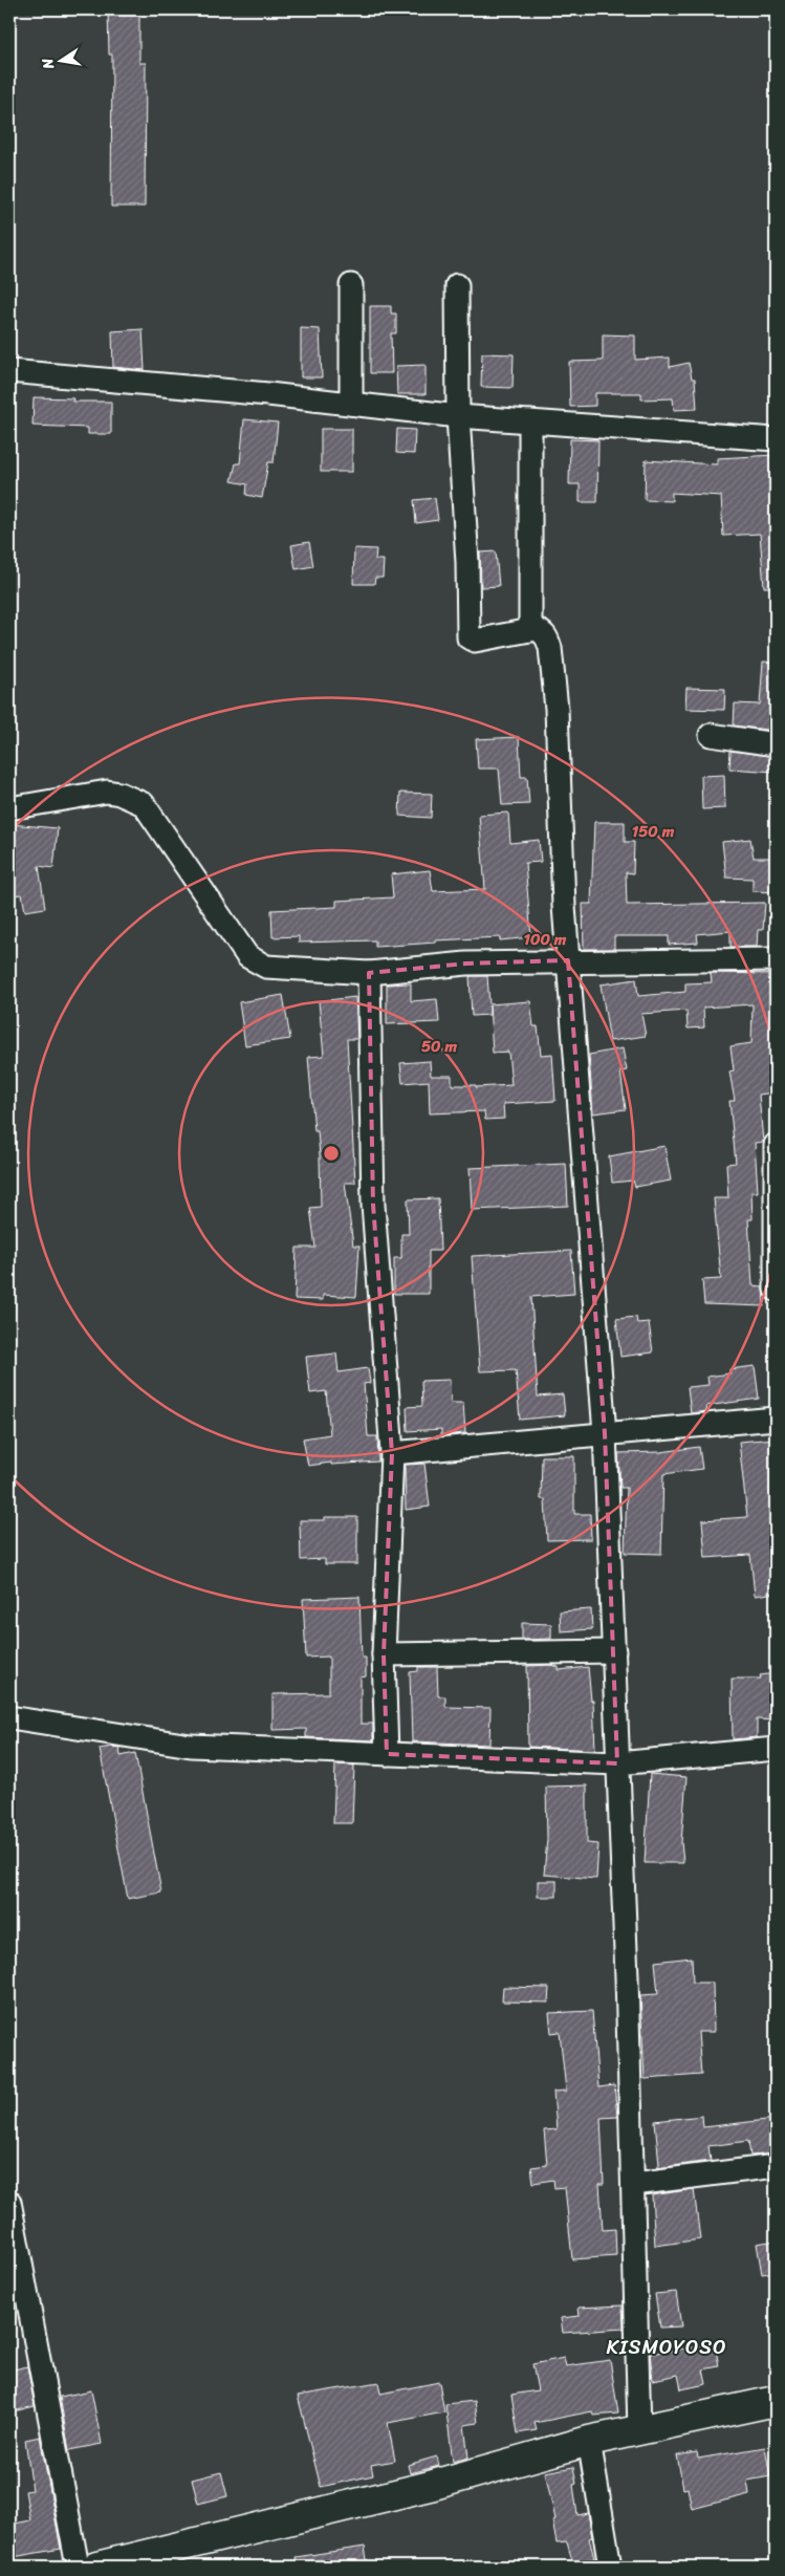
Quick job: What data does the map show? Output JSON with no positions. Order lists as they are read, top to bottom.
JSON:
{
  "districts": ["KISMOYOSO"],
  "north": "left",
  "rings": ["150 m", "100 m", "50 m"]
}
